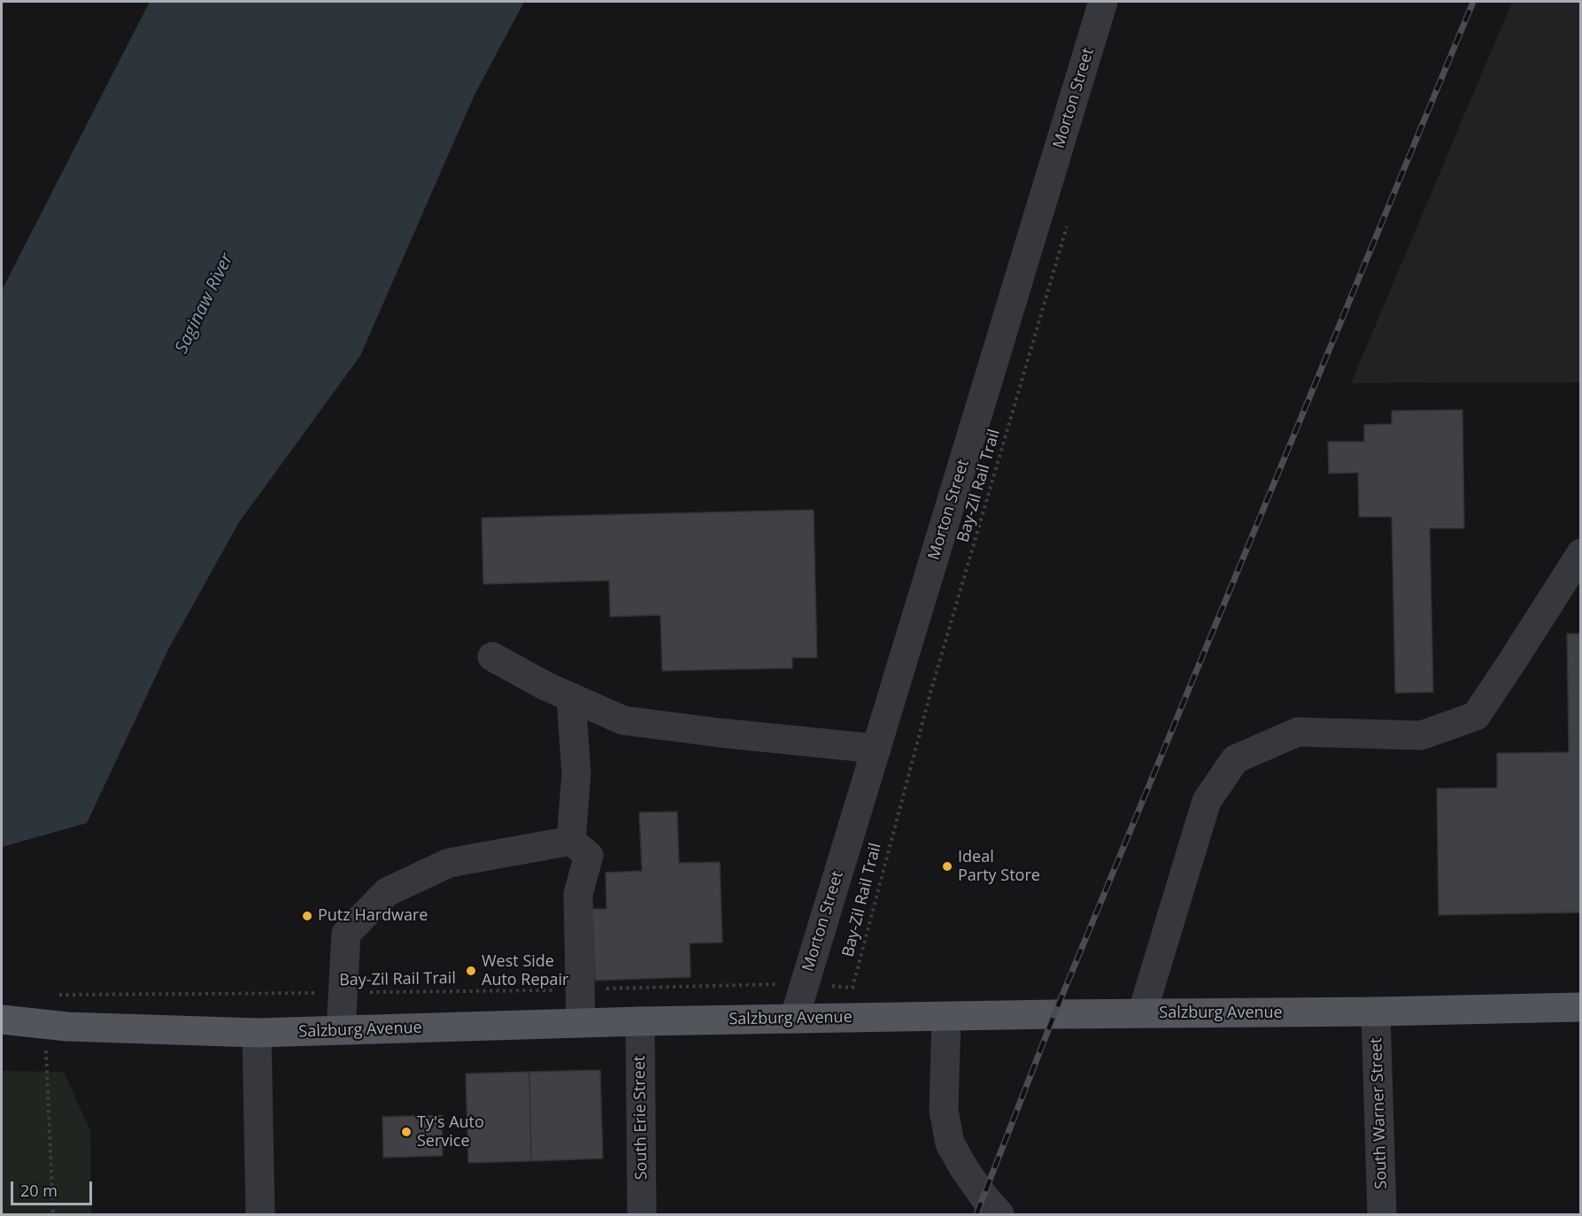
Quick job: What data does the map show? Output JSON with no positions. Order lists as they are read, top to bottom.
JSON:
{
  "streets": {
    "main road": ["Salzburg Avenue"],
    "street": ["Morton Street", "South Warner Street", "South Erie Street"],
    "path": ["Bay-Zil Rail Trail"]
  },
  "crossings": [
    ["Morton Street", "Bay-Zil Rail Trail"],
    ["Morton Street", "Salzburg Avenue"],
    ["Salzburg Avenue", "South Warner Street"],
    ["Salzburg Avenue", "South Erie Street"]
  ],
  "water": ["Saginaw River"],
  "places": [
    "Ideal Party Store",
    "Putz Hardware",
    "West Side Auto Repair",
    "Ty's Auto Service"
  ],
  "scale_bar": "20 m"
}
